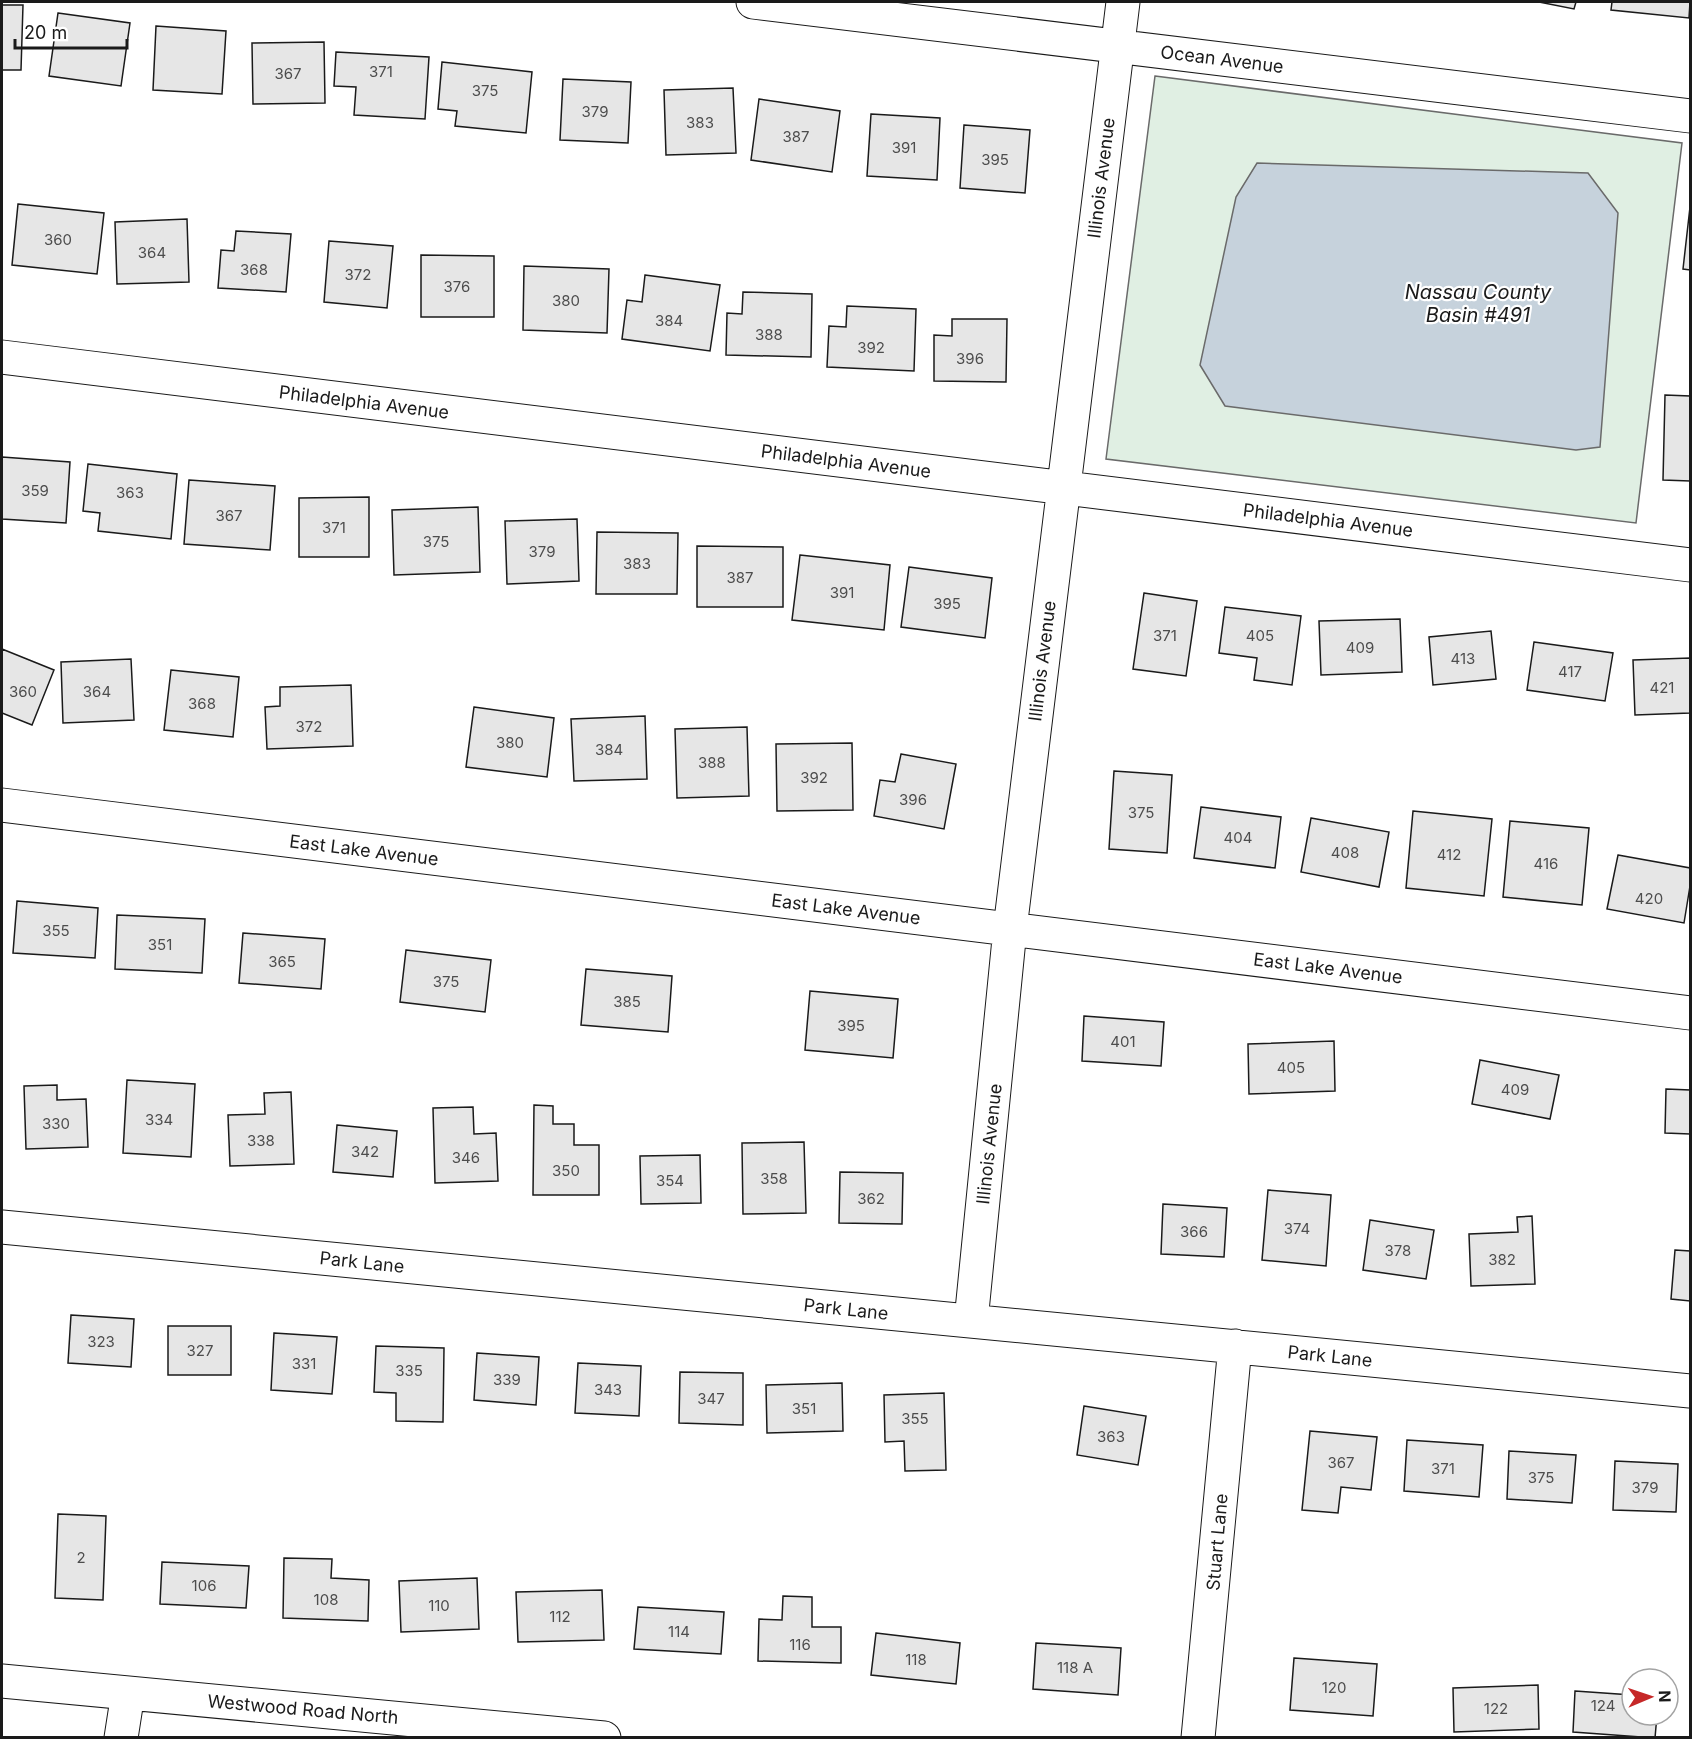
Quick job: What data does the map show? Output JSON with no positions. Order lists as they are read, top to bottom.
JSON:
{
  "streets": {
    "street": [
      "Ocean Avenue",
      "Illinois Avenue",
      "Philadelphia Avenue",
      "East Lake Avenue",
      "Park Lane",
      "Stuart Lane",
      "Westwood Road North"
    ]
  },
  "crossings": [
    ["Ocean Avenue", "Illinois Avenue"],
    ["Illinois Avenue", "Philadelphia Avenue"],
    ["Illinois Avenue", "East Lake Avenue"],
    ["Illinois Avenue", "Park Lane"],
    ["Park Lane", "Stuart Lane"]
  ],
  "water": ["Nassau County Basin #491"],
  "house_numbers": [
    "371",
    "367",
    "375",
    "379",
    "383",
    "387",
    "391",
    "395",
    "360",
    "364",
    "368",
    "372",
    "376",
    "380",
    "384",
    "388",
    "392",
    "396",
    "359",
    "363",
    "367",
    "371",
    "375",
    "379",
    "383",
    "387",
    "391",
    "395",
    "371",
    "405",
    "409",
    "413",
    "417",
    "421",
    "360",
    "364",
    "368",
    "372",
    "380",
    "384",
    "388",
    "392",
    "396",
    "375",
    "404",
    "408",
    "412",
    "416",
    "420",
    "355",
    "351",
    "365",
    "375",
    "385",
    "395",
    "401",
    "405",
    "409",
    "334",
    "330",
    "338",
    "342",
    "346",
    "350",
    "358",
    "354",
    "362",
    "374",
    "366",
    "378",
    "382",
    "323",
    "327",
    "331",
    "335",
    "339",
    "343",
    "347",
    "351",
    "355",
    "363",
    "367",
    "371",
    "375",
    "379",
    "2",
    "106",
    "108",
    "110",
    "112",
    "114",
    "116",
    "118",
    "118 A",
    "120",
    "124",
    "122"
  ],
  "scale_bar": "20 m",
  "north": "right"
}
